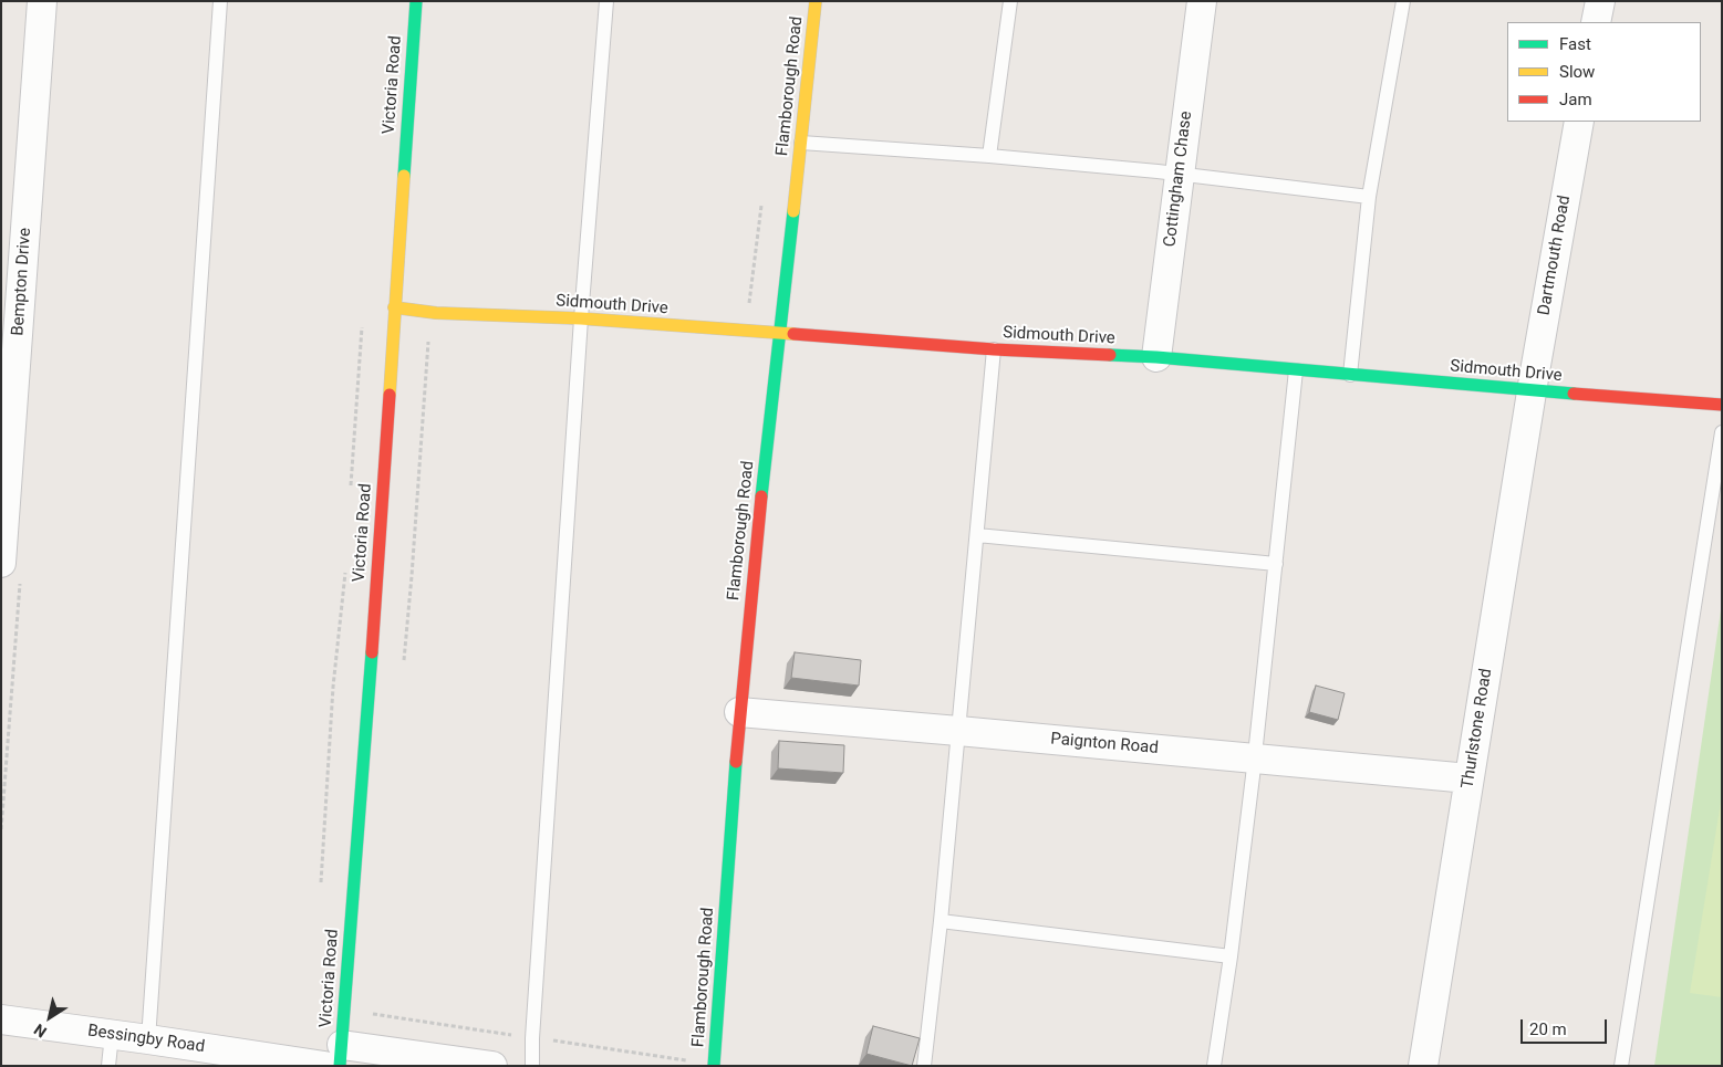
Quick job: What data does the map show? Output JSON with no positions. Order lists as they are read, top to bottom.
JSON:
{
  "streets": {
    "street": [
      "Victoria Road",
      "Flamborough Road",
      "Cottingham Chase",
      "Dartmouth Road",
      "Bempton Drive",
      "Sidmouth Drive",
      "Thurlstone Road",
      "Paignton Road",
      "Bessingby Road"
    ]
  },
  "crossings": [
    ["Victoria Road", "Sidmouth Drive"],
    ["Victoria Road", "Bessingby Road"],
    ["Flamborough Road", "Sidmouth Drive"],
    ["Flamborough Road", "Paignton Road"],
    ["Cottingham Chase", "Sidmouth Drive"],
    ["Dartmouth Road", "Sidmouth Drive"],
    ["Dartmouth Road", "Thurlstone Road"],
    ["Sidmouth Drive", "Thurlstone Road"],
    ["Thurlstone Road", "Paignton Road"]
  ],
  "legend": ["Fast", "Slow", "Jam"],
  "scale_bar": "20 m",
  "north": "bottom left"
}
